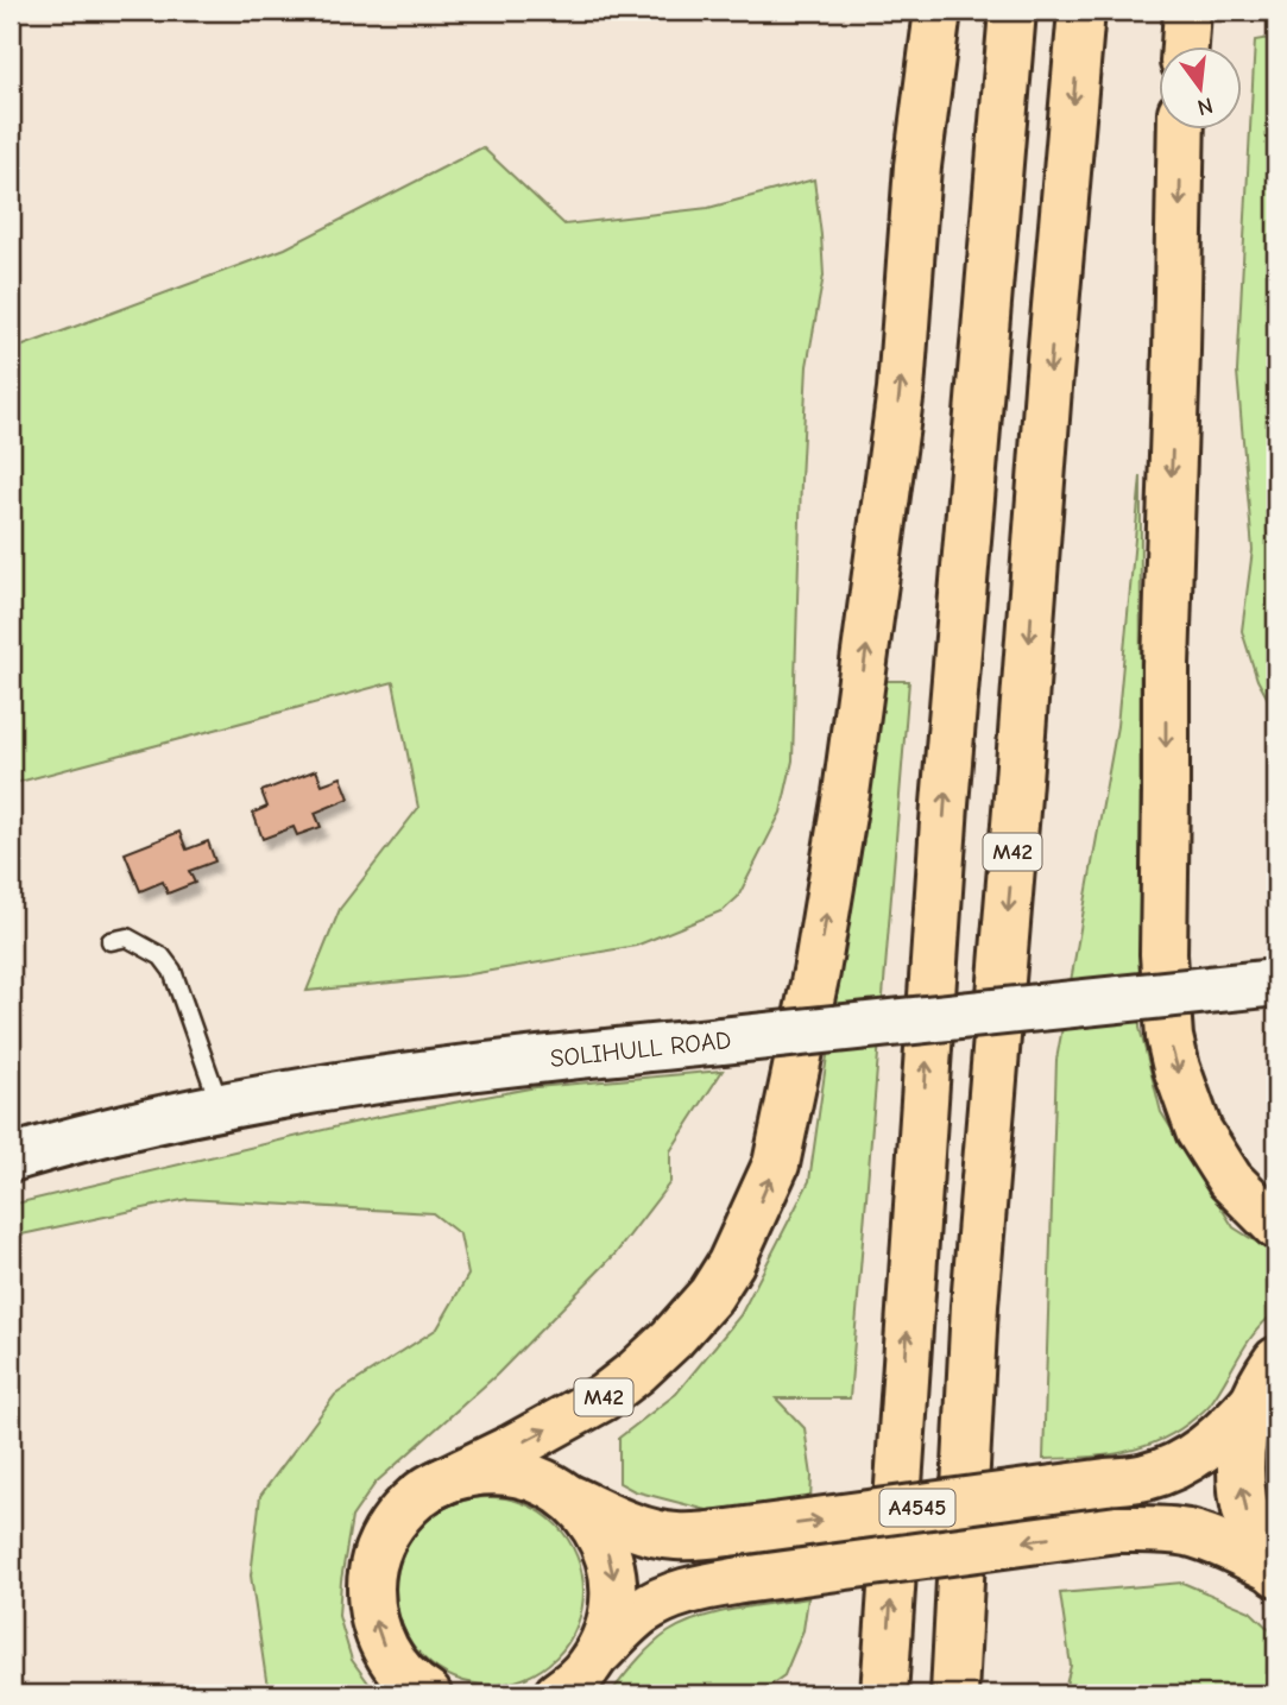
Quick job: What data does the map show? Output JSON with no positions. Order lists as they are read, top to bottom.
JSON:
{
  "streets": {
    "highway": ["M42", "A4545"],
    "main road": ["SOLIHULL ROAD"]
  },
  "north": "bottom"
}
